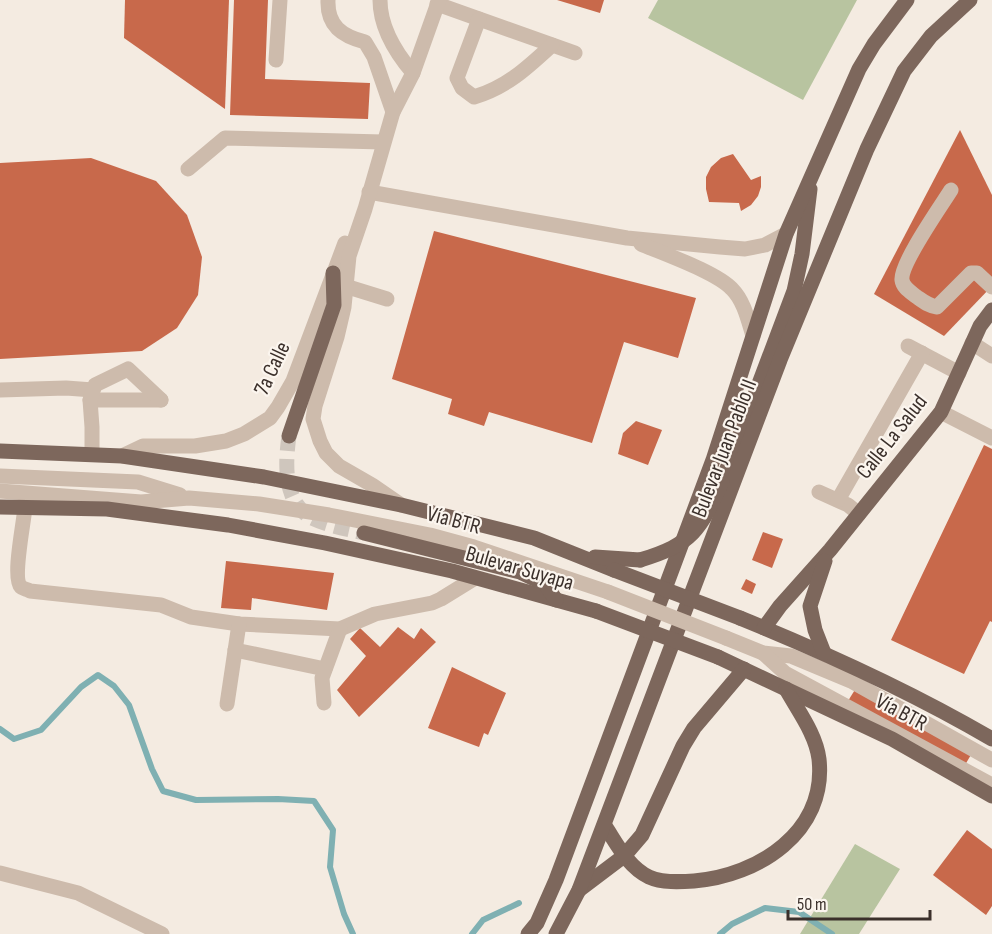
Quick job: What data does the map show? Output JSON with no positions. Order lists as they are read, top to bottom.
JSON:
{
  "streets": {
    "main road": ["Calle La Salud", "Bulevar Juan Pablo II", "Bulevar Suyapa"],
    "street": ["7a Calle", "Vía BTR"]
  },
  "crossings": [
    ["7a Calle", "Bulevar Suyapa"],
    ["Calle La Salud", "Bulevar Suyapa"]
  ],
  "scale_bar": "50 m"
}
